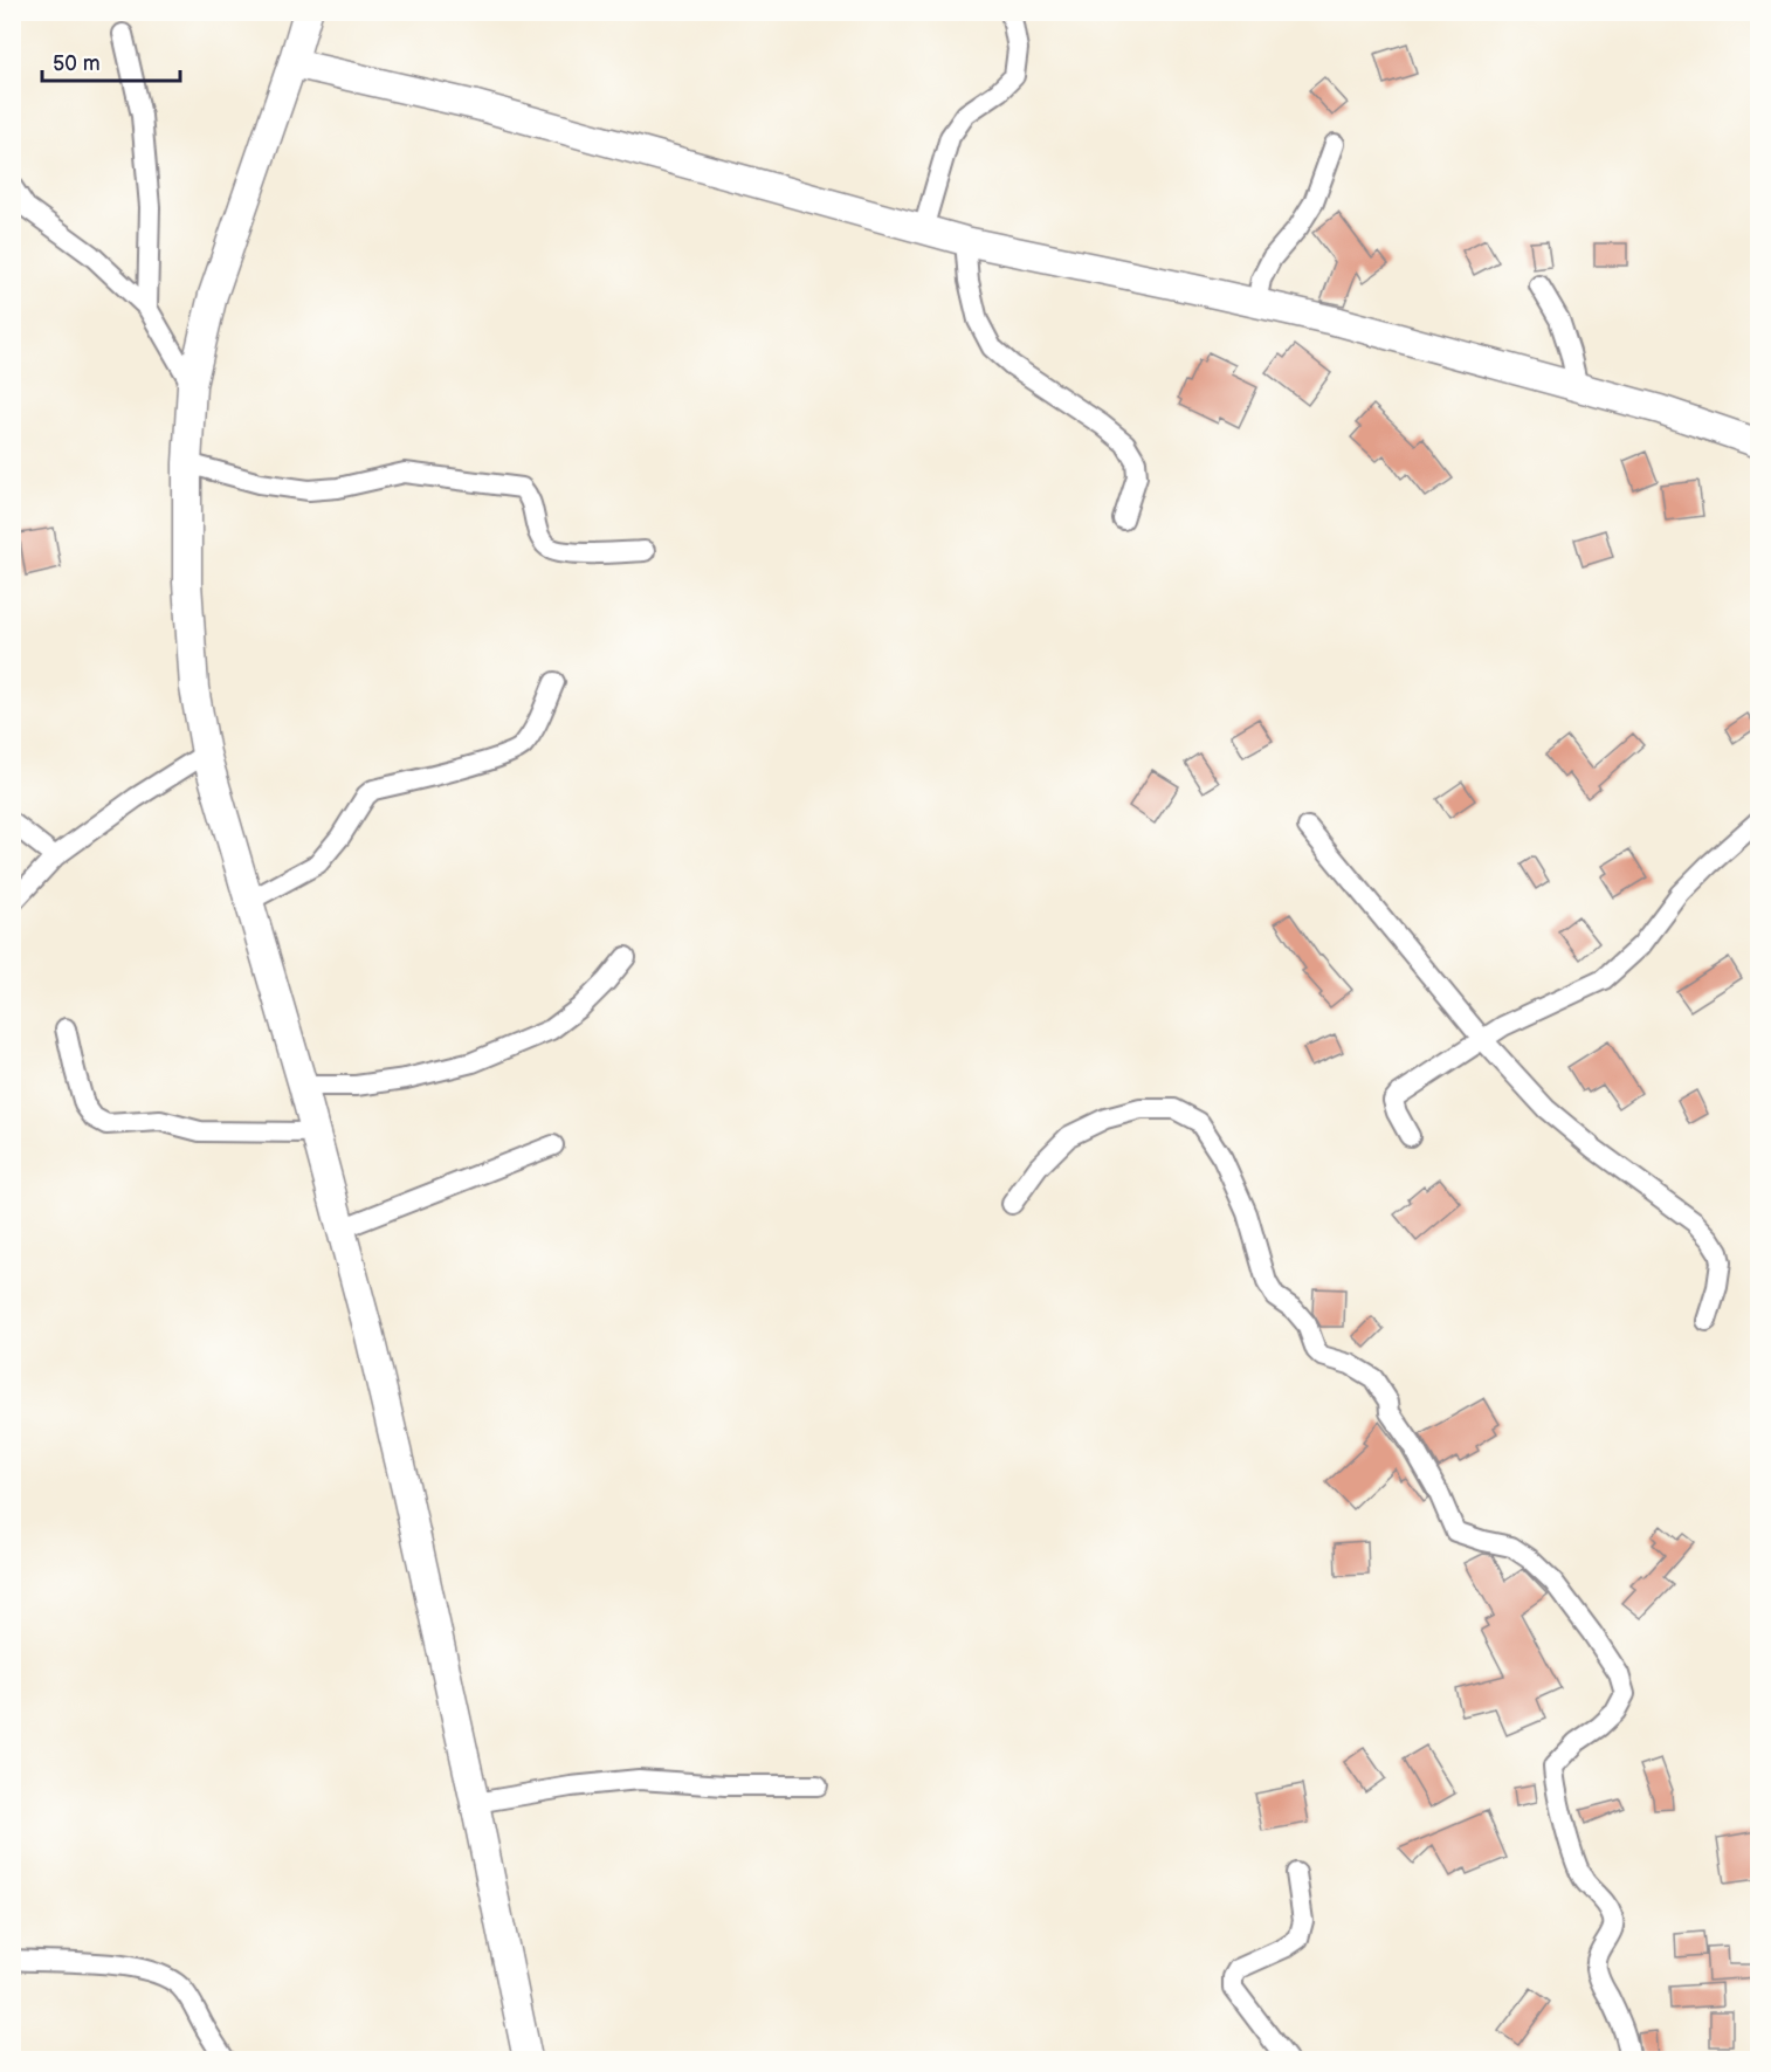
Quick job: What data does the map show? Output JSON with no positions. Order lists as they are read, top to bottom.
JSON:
{
  "scale_bar": "50 m"
}
